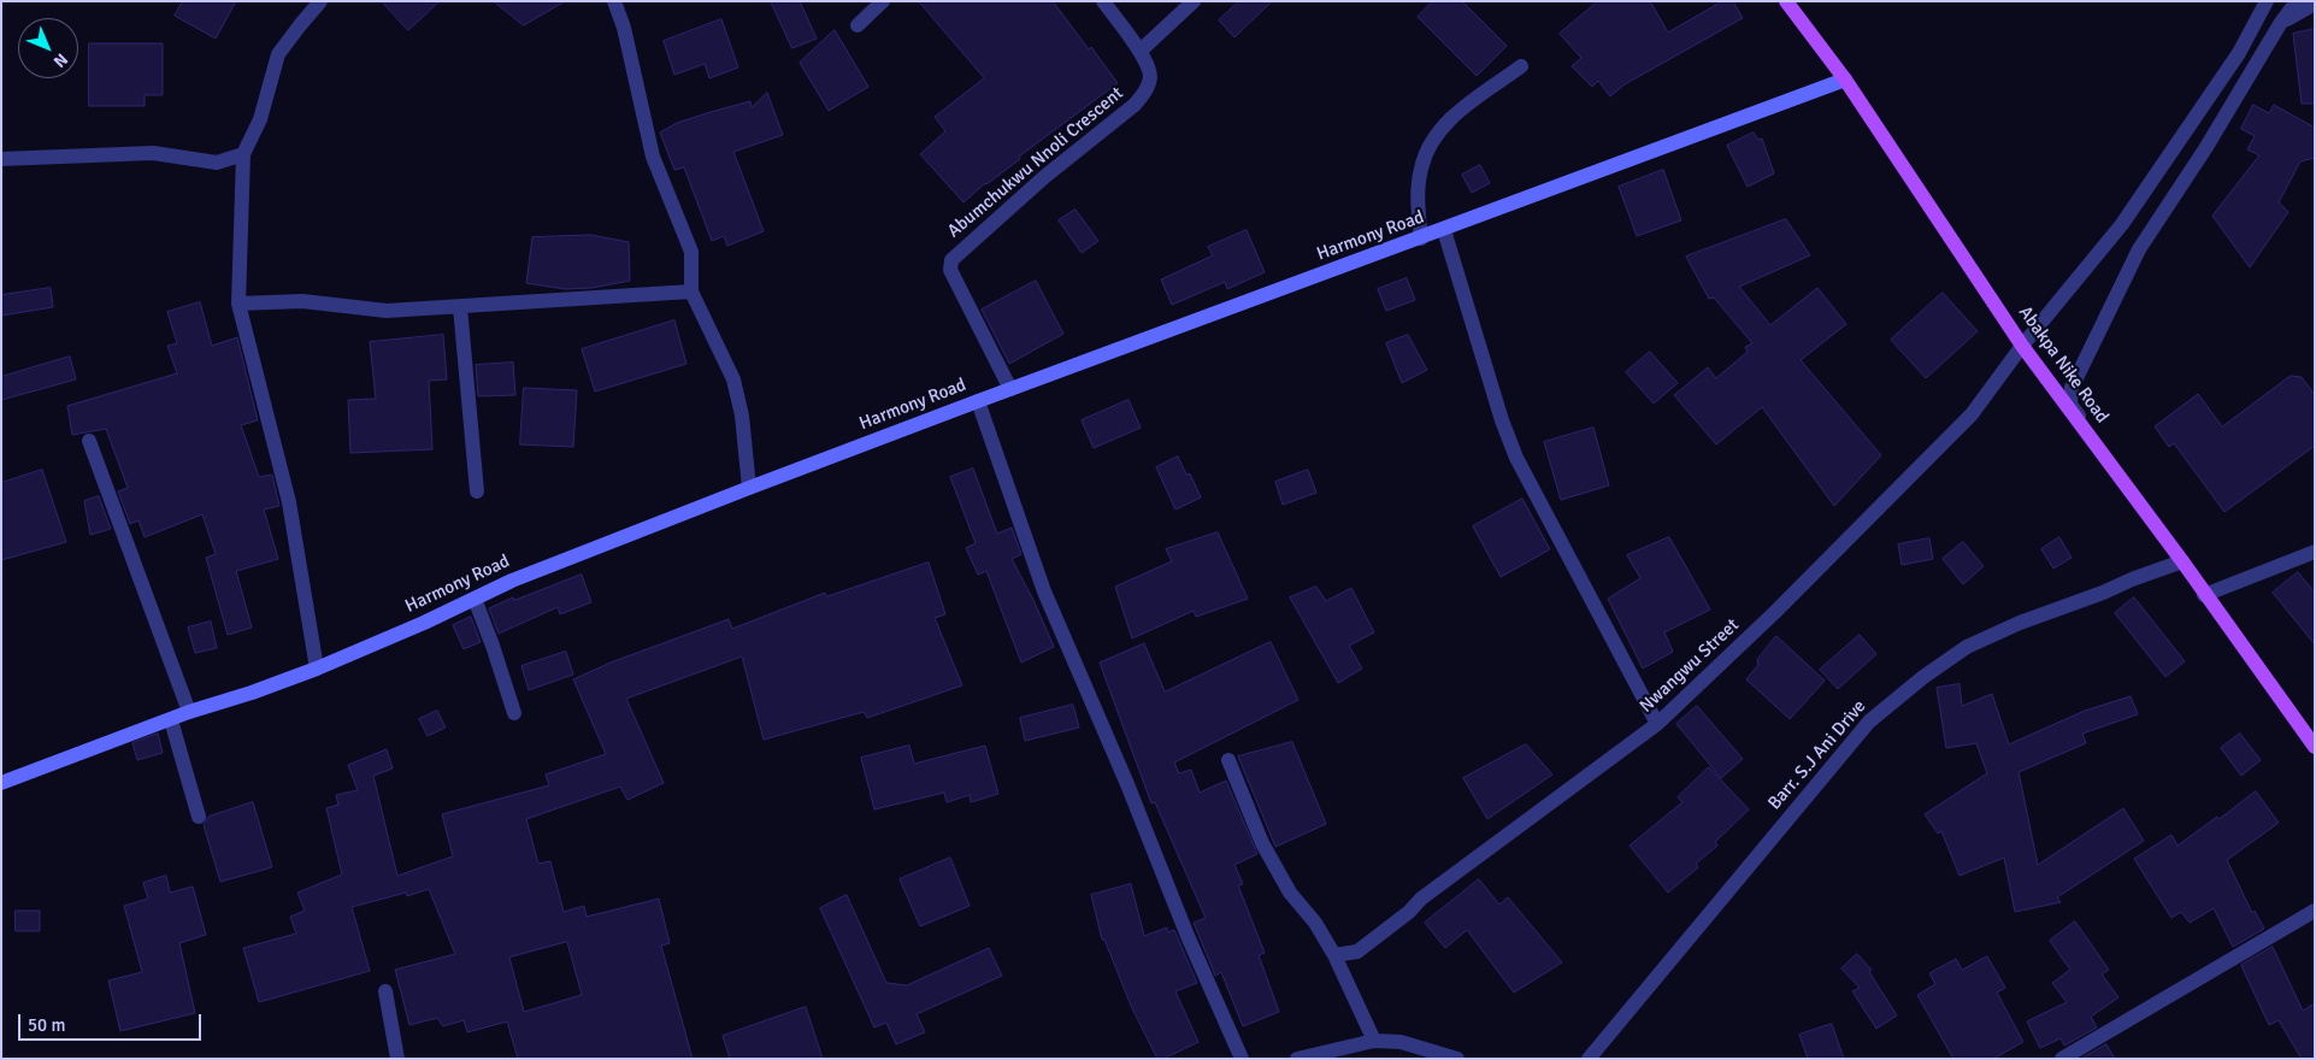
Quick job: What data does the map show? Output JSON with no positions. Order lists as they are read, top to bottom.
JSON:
{
  "streets": {
    "main road": ["Harmony Road", "Abakpa Nike Road"],
    "street": ["Abumchukwu Nnoli Crescent", "Nwangwu Street", "Barr. S.J Ani Drive"]
  },
  "crossings": [
    ["Abumchukwu Nnoli Crescent", "Harmony Road"],
    ["Harmony Road", "Abakpa Nike Road"],
    ["Abakpa Nike Road", "Nwangwu Street"],
    ["Abakpa Nike Road", "Barr. S.J Ani Drive"]
  ],
  "scale_bar": "50 m",
  "north": "bottom right"
}
